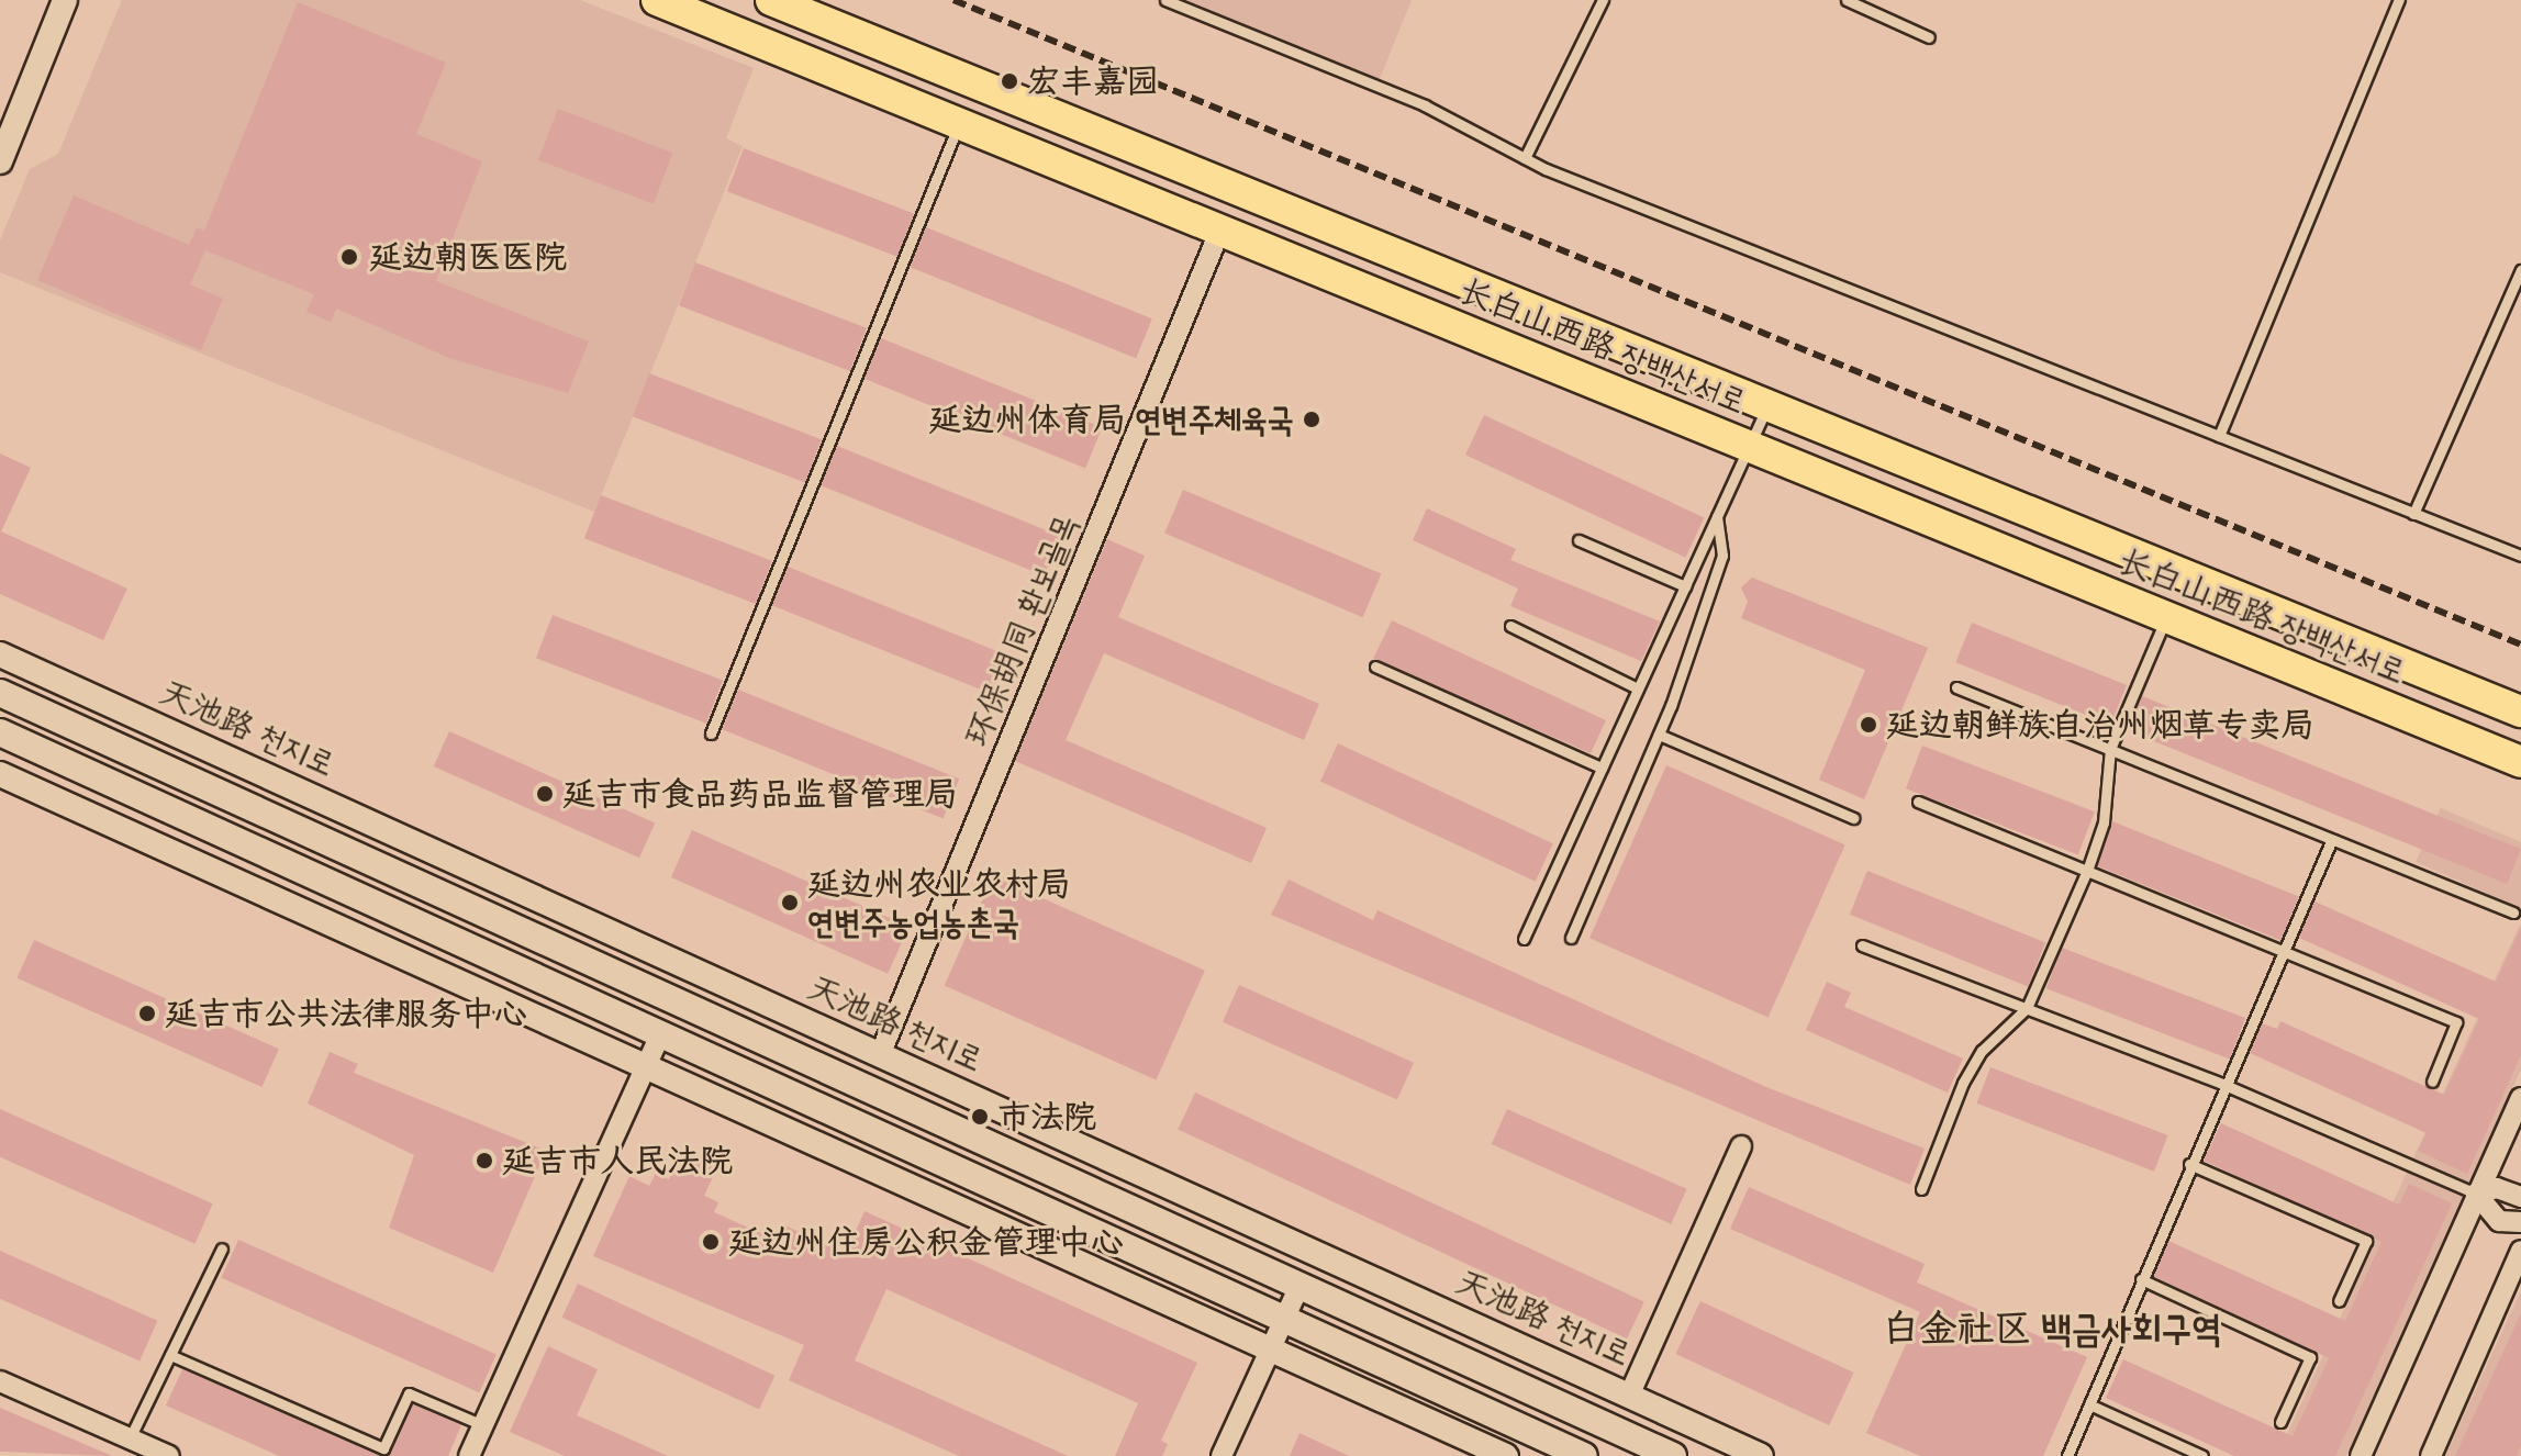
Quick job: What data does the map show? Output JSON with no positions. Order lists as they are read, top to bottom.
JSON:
{
  "streets": {
    "main road": ["长白山西路 장백산서로"],
    "street": ["环保胡同 환보골목", "天池路 천지로"]
  },
  "crossings": [
    ["长白山西路 장백산서로", "环保胡同 환보골목"],
    ["环保胡同 환보골목", "天池路 천지로"]
  ],
  "districts": ["白金社区 백금사회구역"],
  "places": [
    "宏丰嘉园",
    "延边朝医医院",
    "延边州体育局 연변주체육국",
    "延边朝鲜族自治州烟草专卖局",
    "延吉市食品药品监督管理局",
    "延边州农业农村局 연변주농업농촌국",
    "延吉市公共法律服务中心",
    "市法院",
    "延吉市人民法院",
    "延边州住房公积金管理中心"
  ]
}
